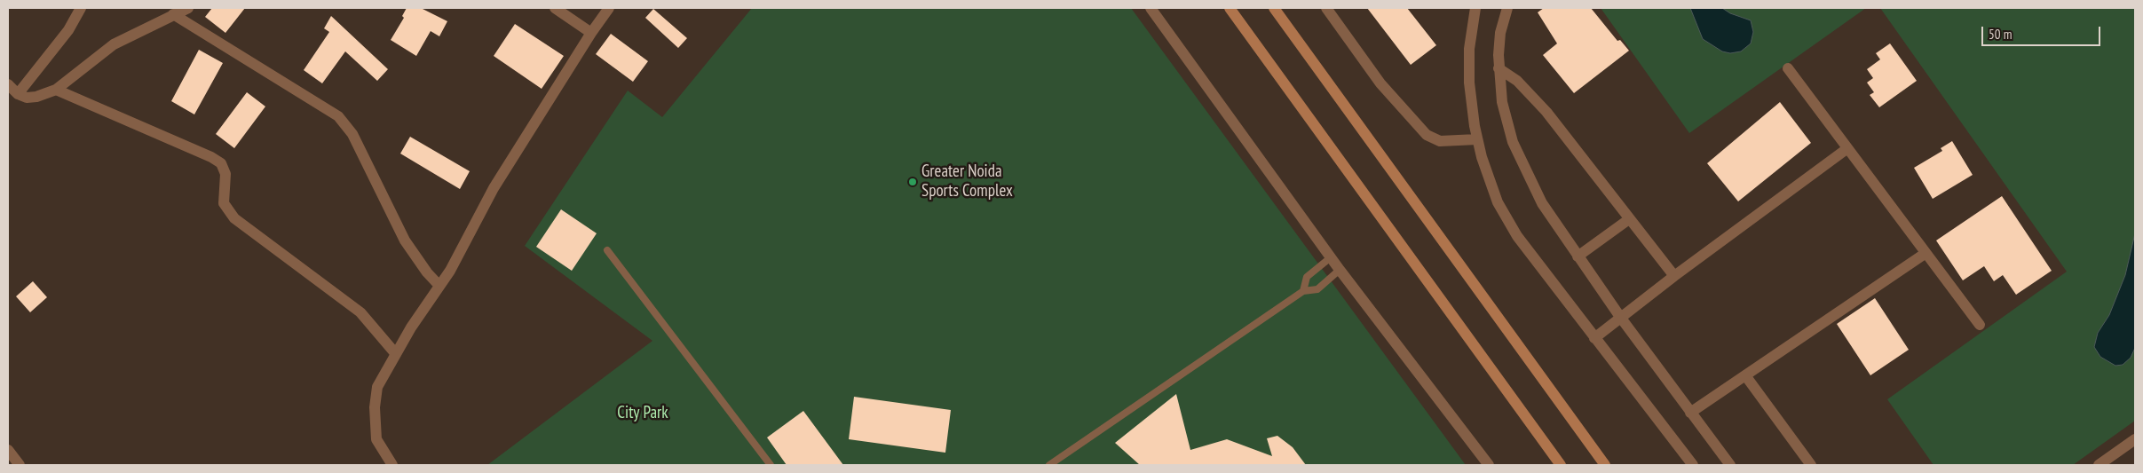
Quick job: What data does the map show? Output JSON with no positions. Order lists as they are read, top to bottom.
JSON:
{
  "parks": ["City Park"],
  "places": ["Greater Noida Sports Complex"],
  "scale_bar": "50 m"
}
